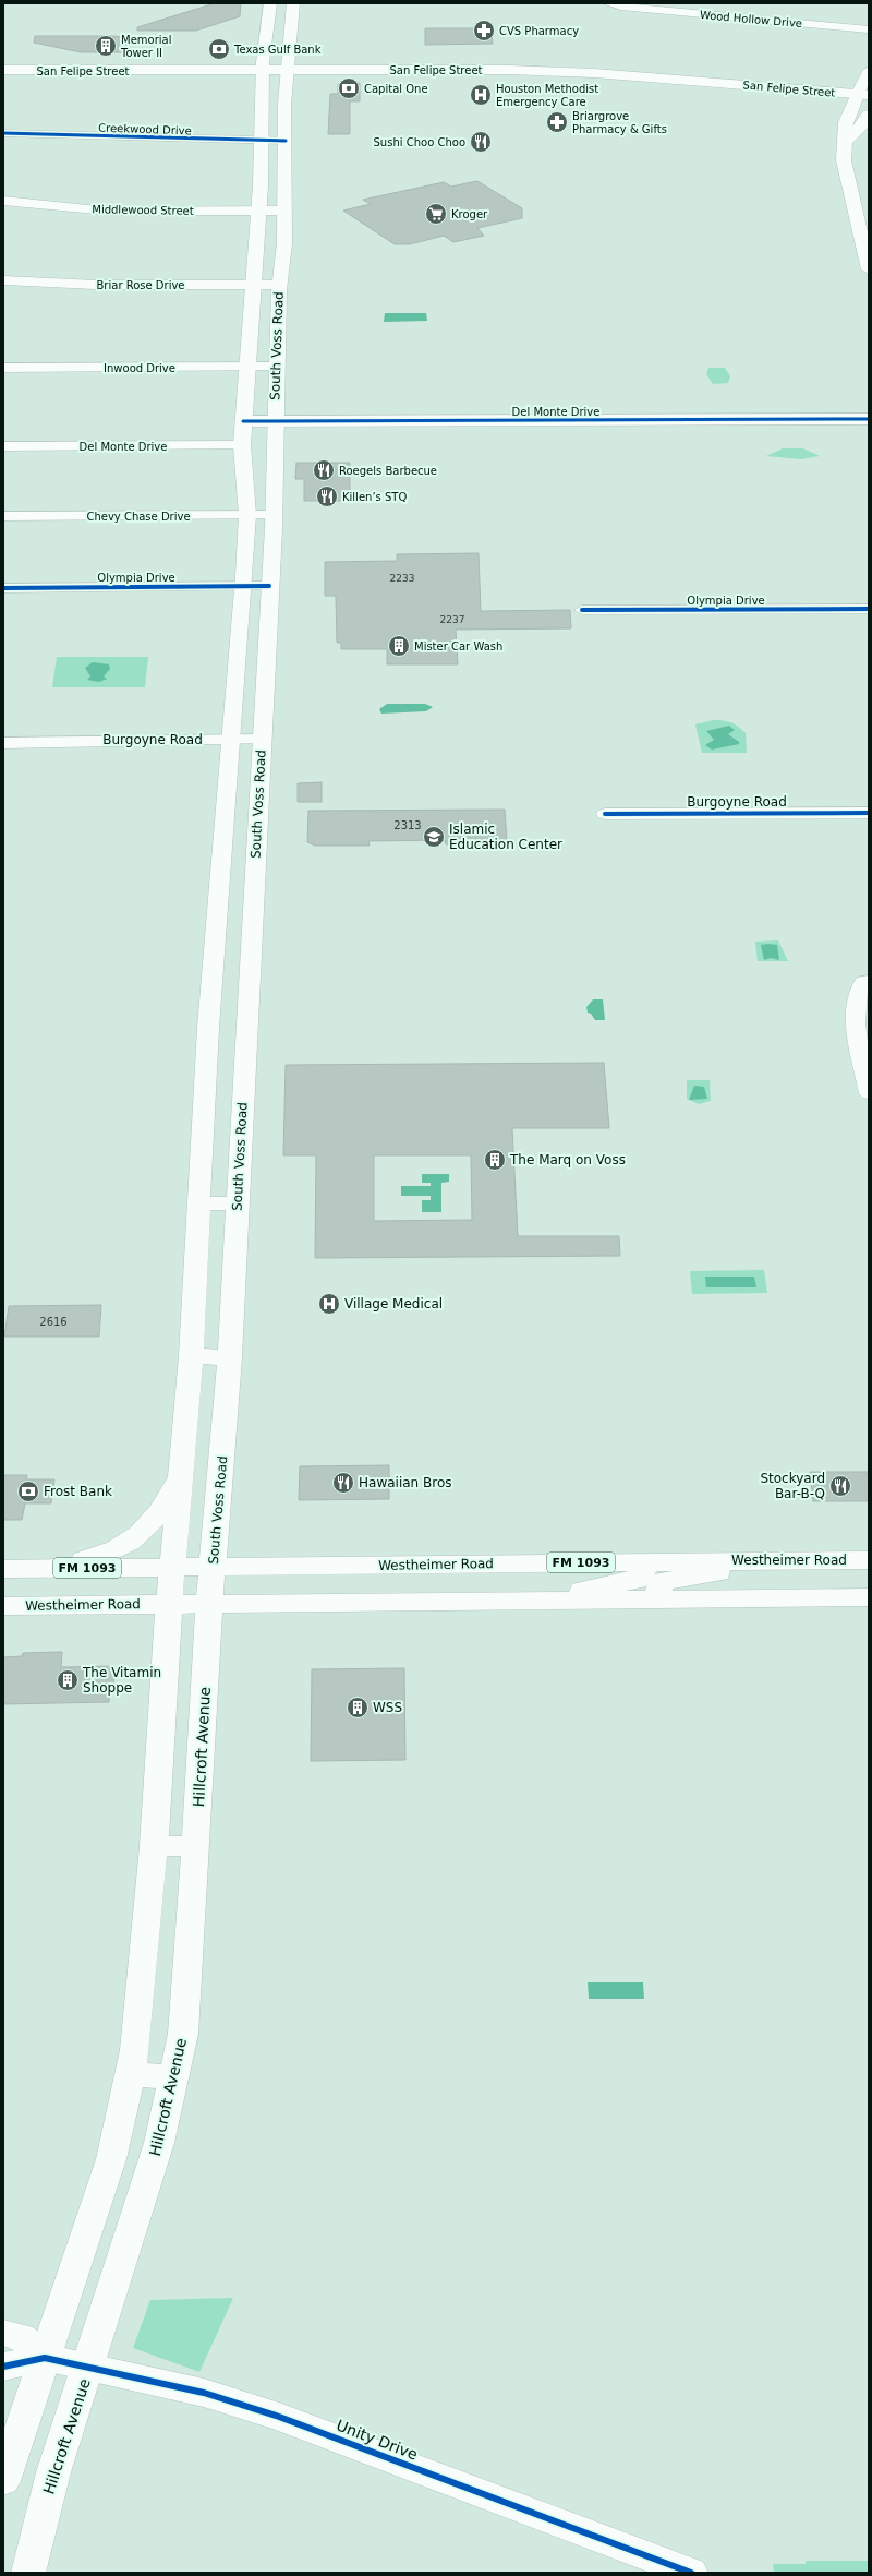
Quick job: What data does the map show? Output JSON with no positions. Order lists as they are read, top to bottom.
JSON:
{
  "streets": {
    "main road": [
      "San Felipe Street",
      "South Voss Road",
      "Del Monte Drive",
      "Westheimer Road",
      "FM 1093",
      "Hillcroft Avenue",
      "Unity Drive"
    ],
    "street": [
      "Wood Hollow Drive",
      "Creekwood Drive",
      "Middlewood Street",
      "Briar Rose Drive",
      "Inwood Drive",
      "Chevy Chase Drive",
      "Olympia Drive",
      "Burgoyne Road"
    ]
  },
  "crossings": [
    ["San Felipe Street", "South Voss Road"],
    ["Creekwood Drive", "South Voss Road"],
    ["Middlewood Street", "South Voss Road"],
    ["Briar Rose Drive", "South Voss Road"],
    ["South Voss Road", "Inwood Drive"],
    ["South Voss Road", "Del Monte Drive"],
    ["South Voss Road", "Chevy Chase Drive"],
    ["South Voss Road", "Olympia Drive"],
    ["South Voss Road", "Burgoyne Road"],
    ["South Voss Road", "Westheimer Road"],
    ["South Voss Road", "Hillcroft Avenue"],
    ["Westheimer Road", "Hillcroft Avenue"],
    ["Hillcroft Avenue", "Unity Drive"]
  ],
  "places": {
    "pharmacy": ["CVS Pharmacy", "Briargrove Pharmacy & Gifts"],
    "building": [
      "Memorial Tower II",
      "Mister Car Wash",
      "The Marq on Voss",
      "The Vitamin Shoppe",
      "WSS"
    ],
    "bank": ["Texas Gulf Bank", "Capital One", "Frost Bank"],
    "hospital": ["Houston Methodist Emergency Care", "Village Medical"],
    "restaurant": [
      "Sushi Choo Choo",
      "Roegels Barbecue",
      "Killen’s STQ",
      "Hawaiian Bros",
      "Stockyard Bar-B-Q"
    ],
    "supermarket": ["Kroger"],
    "school or university": ["Islamic Education Center"]
  },
  "house_numbers": [
    "2233",
    "2237",
    "2313",
    "2616"
  ]
}
